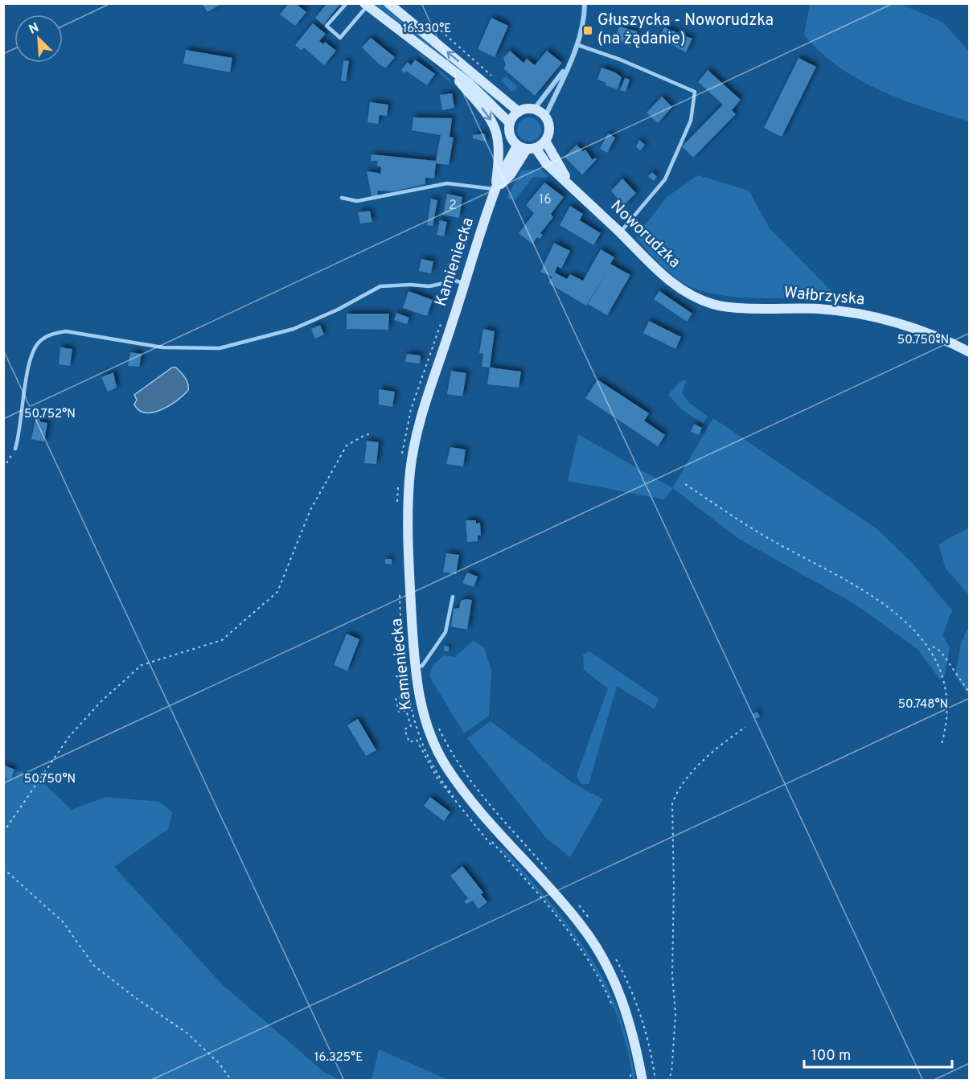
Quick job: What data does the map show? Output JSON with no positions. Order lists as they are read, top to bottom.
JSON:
{
  "streets": {
    "main road": ["Noworudzka", "Kamieniecka", "Wałbrzyska"]
  },
  "crossings": [
    ["Noworudzka", "Kamieniecka"],
    ["Noworudzka", "Wałbrzyska"]
  ],
  "places": {
    "transit": ["Głuszycka - Noworudzka (na żądanie)"]
  },
  "house_numbers": ["16", "2"],
  "scale_bar": "100 m",
  "north": "top left",
  "coordinates": [
    "16.330°E",
    "50.750°N",
    "50.752°N",
    "50.748°N",
    "16.325°E"
  ]
}
